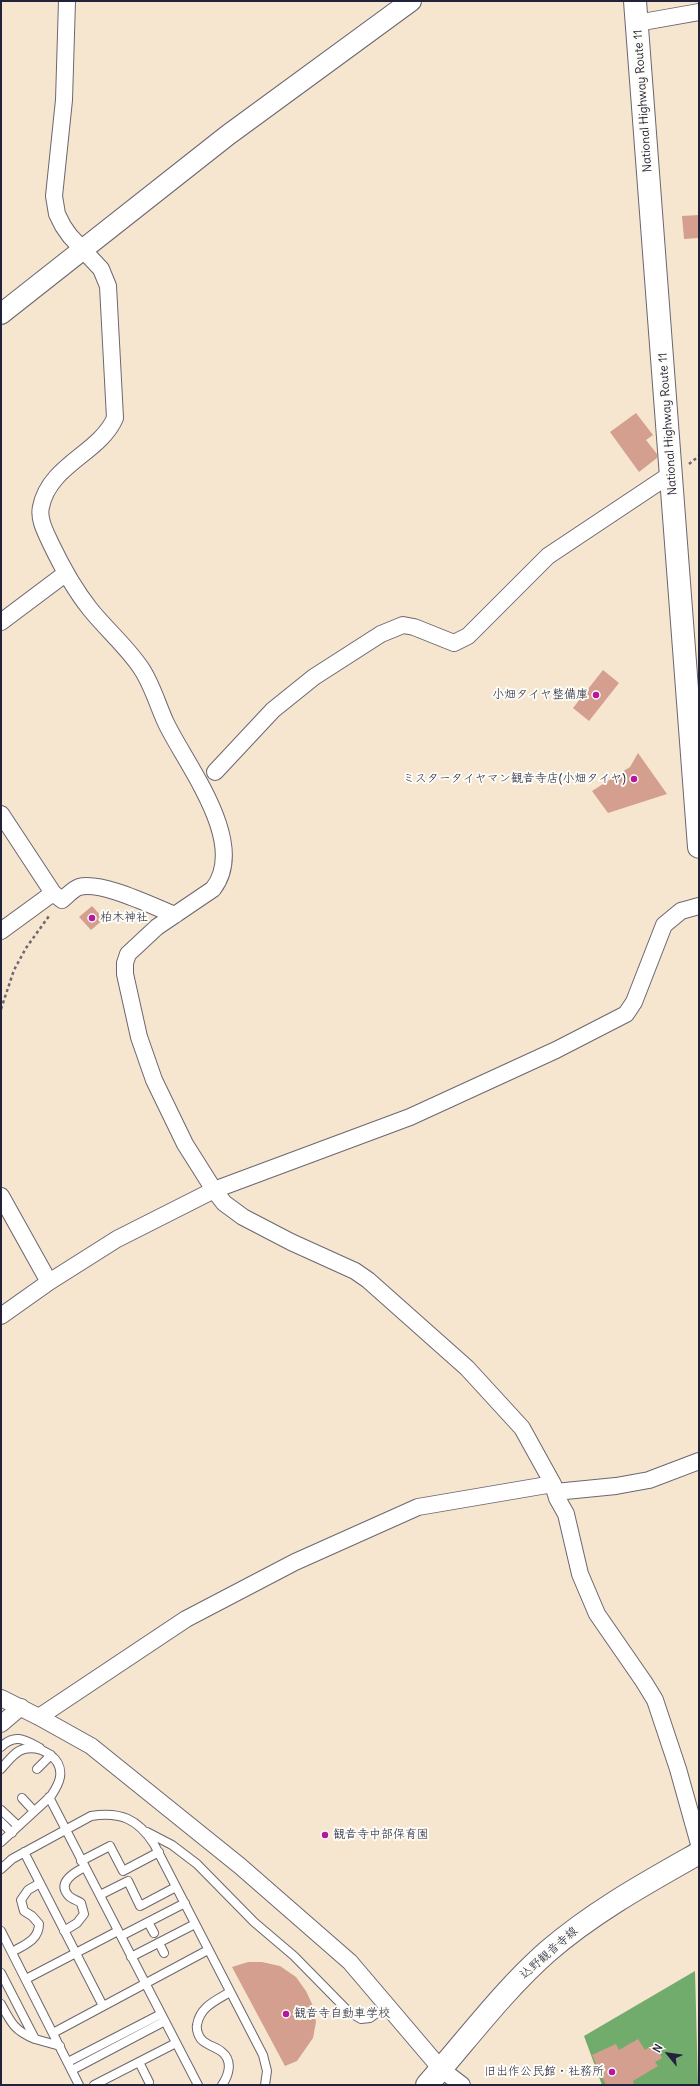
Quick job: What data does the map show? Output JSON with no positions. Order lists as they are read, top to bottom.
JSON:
{
  "streets": {
    "main road": ["National Highway Route 11", "込野観音寺線"]
  },
  "places": [
    "小畑タイヤ整備庫",
    "ミスタータイヤマン観音寺店(小畑タイヤ)",
    "柏木神社",
    "観音寺中部保育園",
    "観音寺自動車学校",
    "旧出作公民館・社務所"
  ],
  "north": "top left"
}
